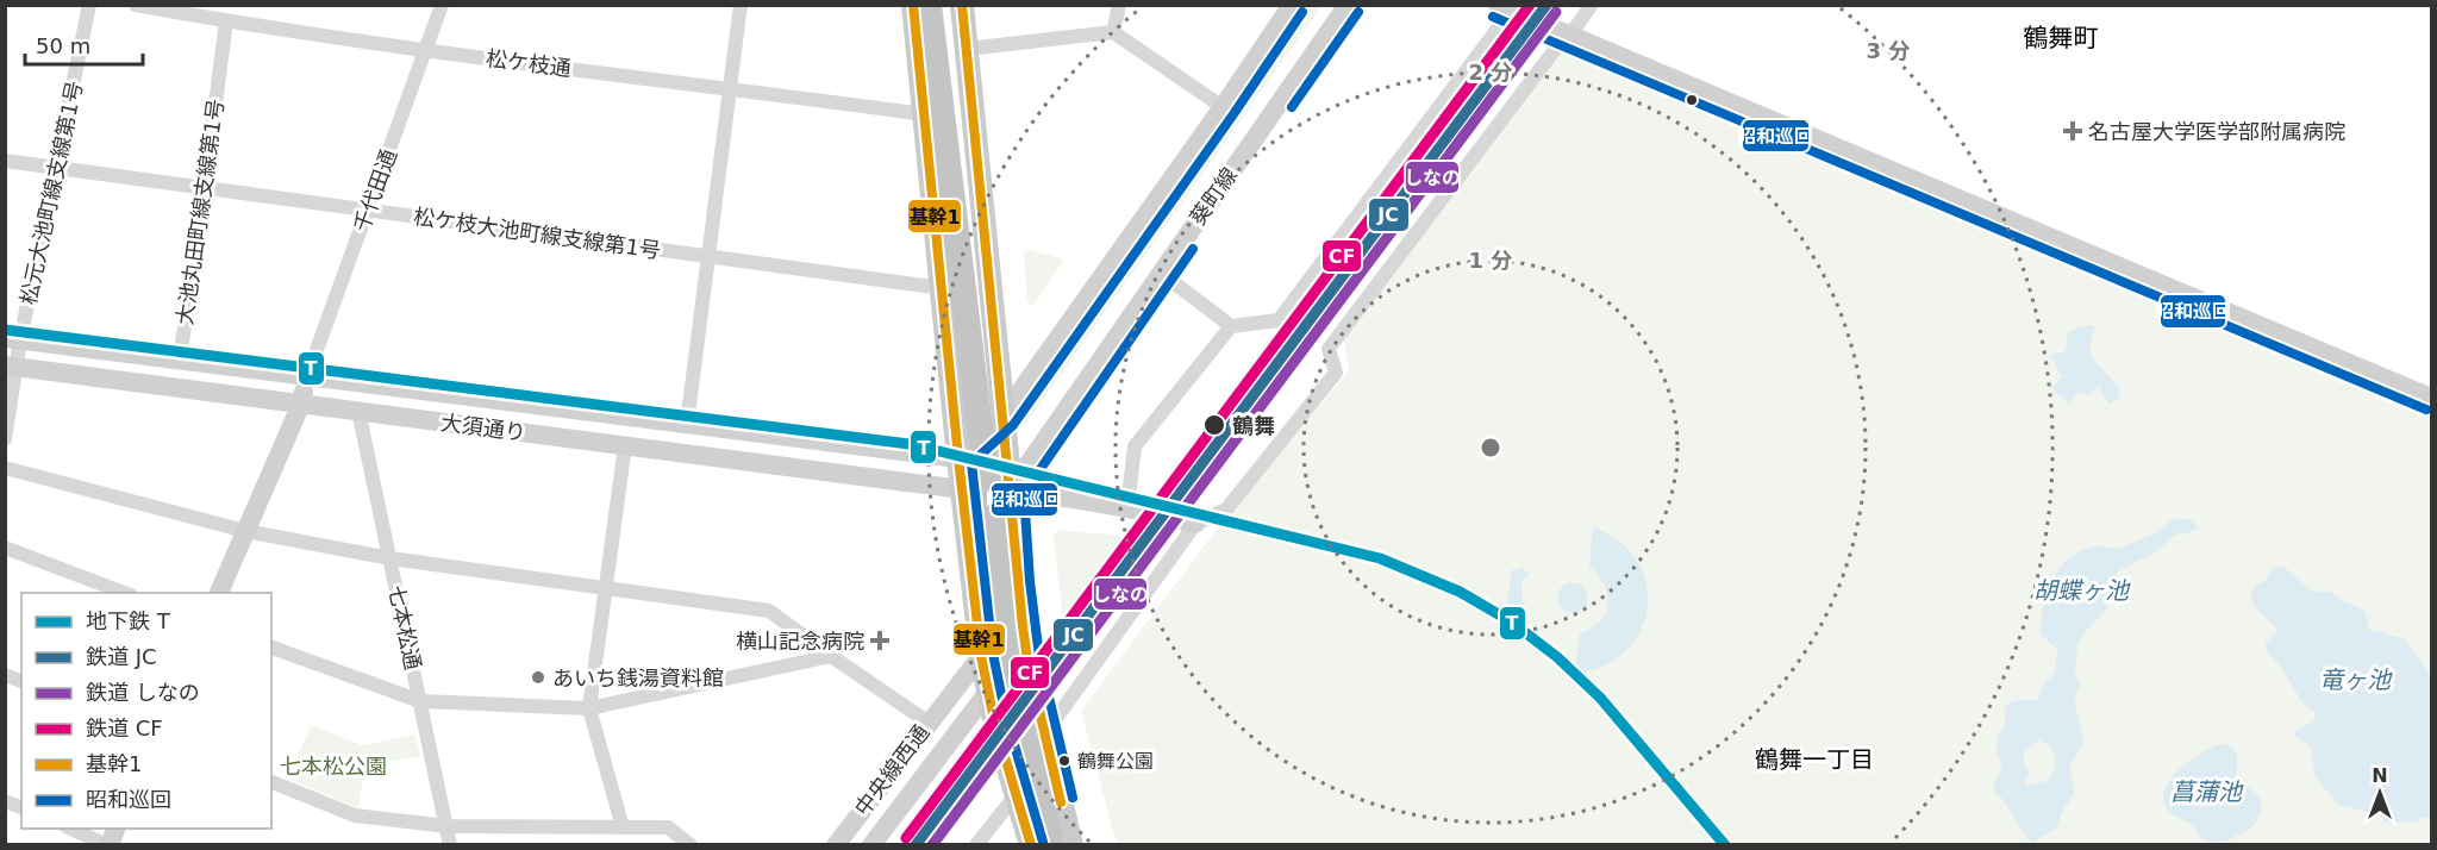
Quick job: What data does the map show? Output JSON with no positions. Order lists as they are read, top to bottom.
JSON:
{
  "streets": {
    "street": [
      "松ケ枝通",
      "千代田通",
      "松元大池町線支線第1号",
      "葵町線",
      "大池丸田町線支線第1号",
      "松ケ枝大池町線支線第1号",
      "大須通り",
      "七本松通",
      "中央線西通"
    ]
  },
  "crossings": [
    ["松ケ枝通", "千代田通"],
    ["松ケ枝通", "大池丸田町線支線第1号"],
    ["千代田通", "松ケ枝大池町線支線第1号"],
    ["千代田通", "大須通り"],
    ["松元大池町線支線第1号", "松ケ枝大池町線支線第1号"],
    ["松元大池町線支線第1号", "大須通り"],
    ["葵町線", "大須通り"],
    ["大池丸田町線支線第1号", "松ケ枝大池町線支線第1号"],
    ["大池丸田町線支線第1号", "大須通り"],
    ["大須通り", "七本松通"]
  ],
  "districts": ["鶴舞町", "鶴舞一丁目"],
  "water": ["胡蝶ヶ池", "竜ヶ池", "菖蒲池"],
  "parks": ["七本松公園"],
  "places": {
    "health": ["名古屋大学医学部附属病院", "横山記念病院"],
    "other": ["鶴舞", "あいち銭湯資料館", "鶴舞公園"]
  },
  "lines": [
    "rail line JC",
    "rail line CF",
    "transit line 基幹1",
    "rail line しなの",
    "transit line 昭和巡回",
    "metro line T"
  ],
  "legend": [
    "地下鉄 T",
    "鉄道 JC",
    "鉄道 しなの",
    "鉄道 CF",
    "基幹1",
    "昭和巡回"
  ],
  "scale_bar": "50 m",
  "north": "top",
  "rings": ["3 分", "2 分", "1 分"]
}
